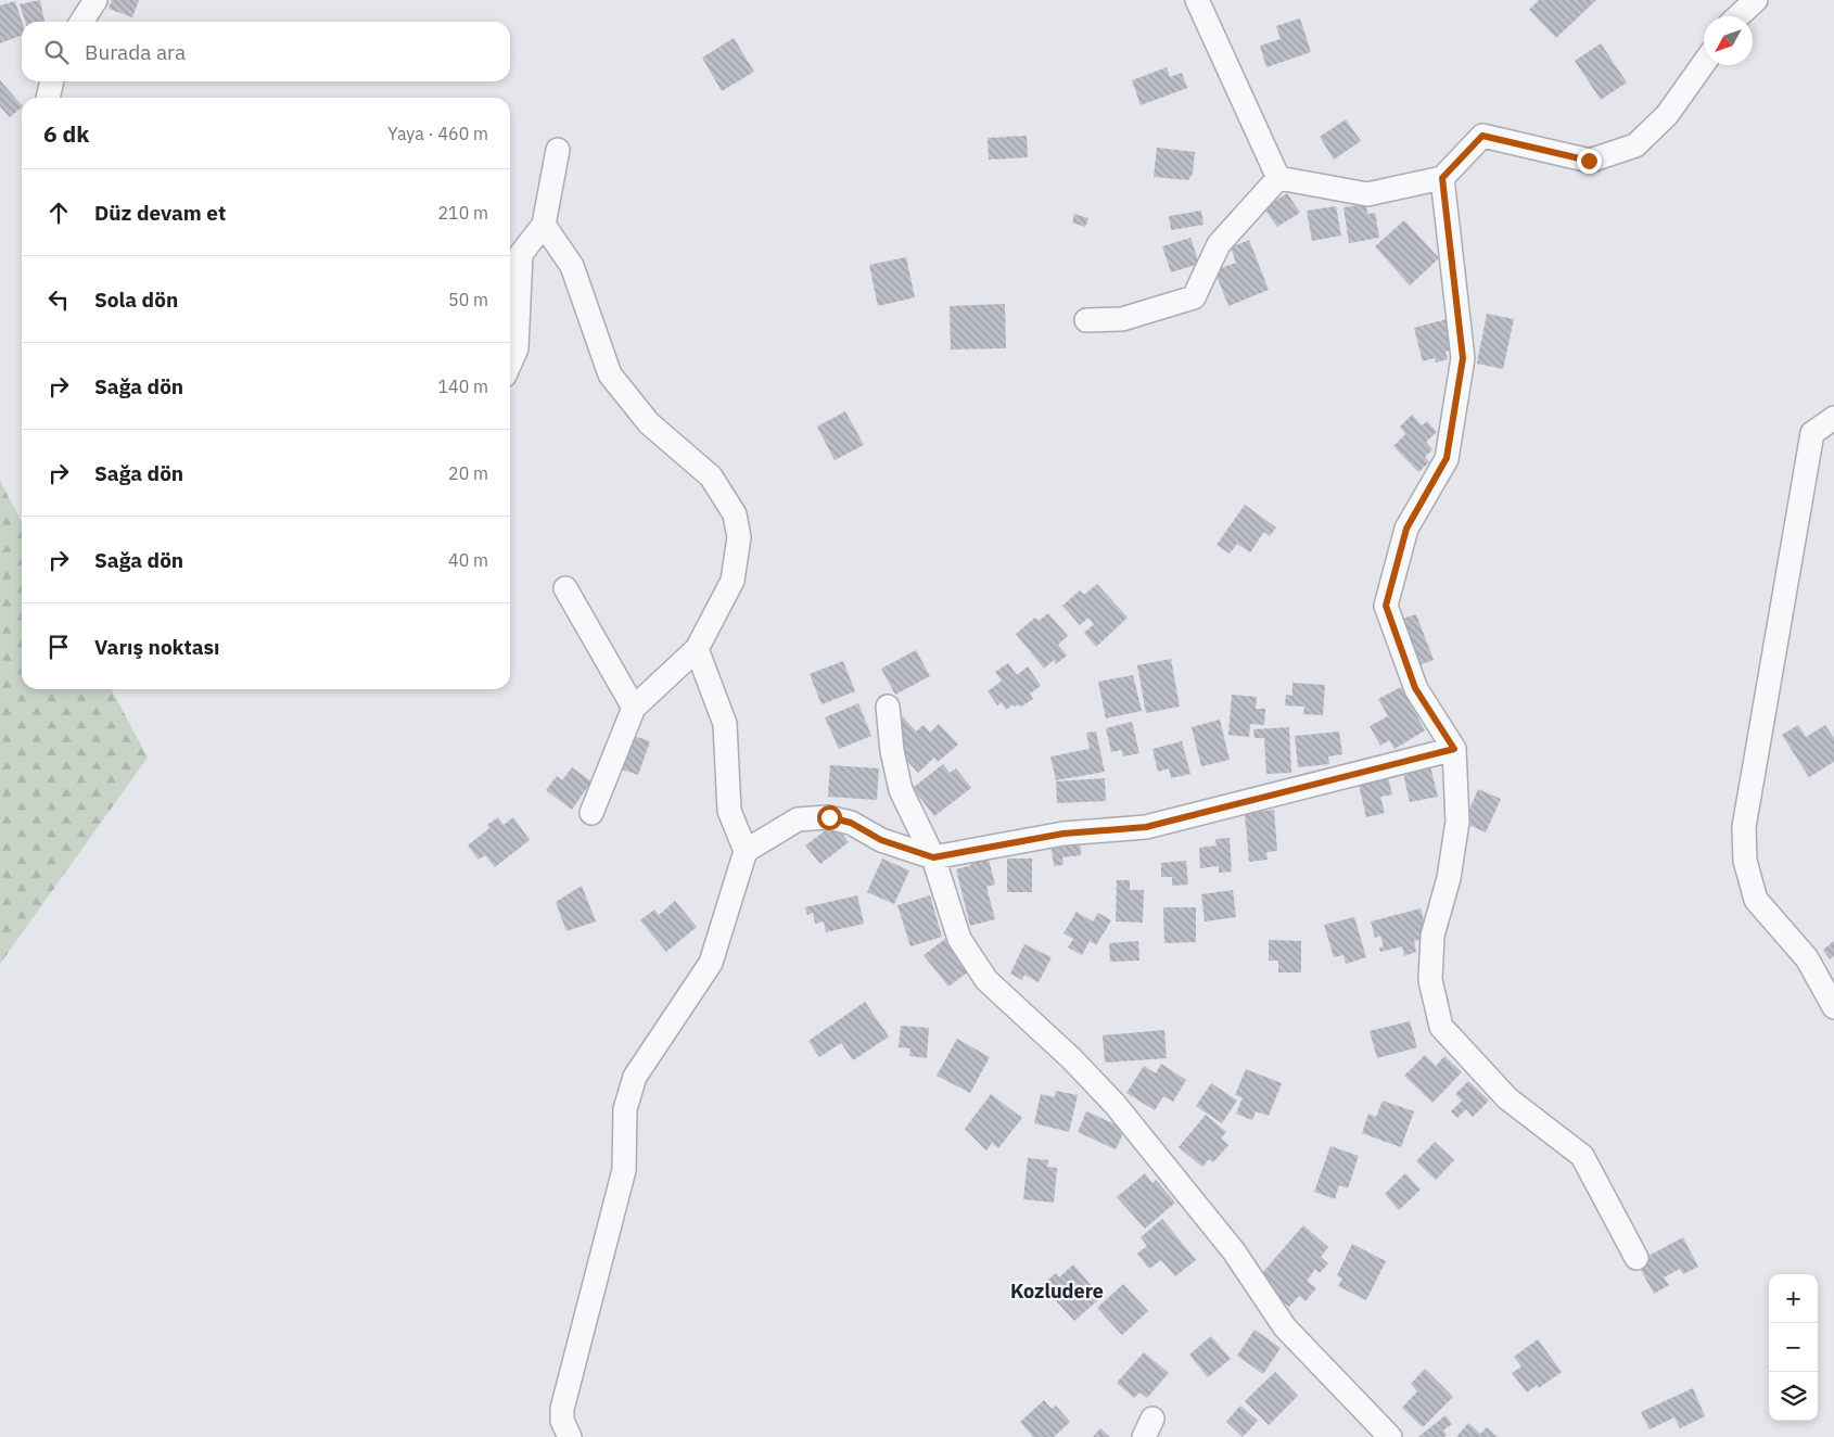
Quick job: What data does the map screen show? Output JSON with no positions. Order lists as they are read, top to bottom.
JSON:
{
  "districts": ["Kozludere"],
  "north": "bottom left",
  "page": {
    "search": "Burada ara",
    "heading": ["6 dk", "Yaya · 460 m"],
    "list": [
      ["Düz devam et", "210 m"],
      ["Sola dön", "50 m"],
      ["Sağa dön", "140 m"],
      ["Sağa dön", "20 m"],
      ["Sağa dön", "40 m"],
      "Varış noktası"
    ],
    "map_buttons": ["+", "−"]
  }
}
